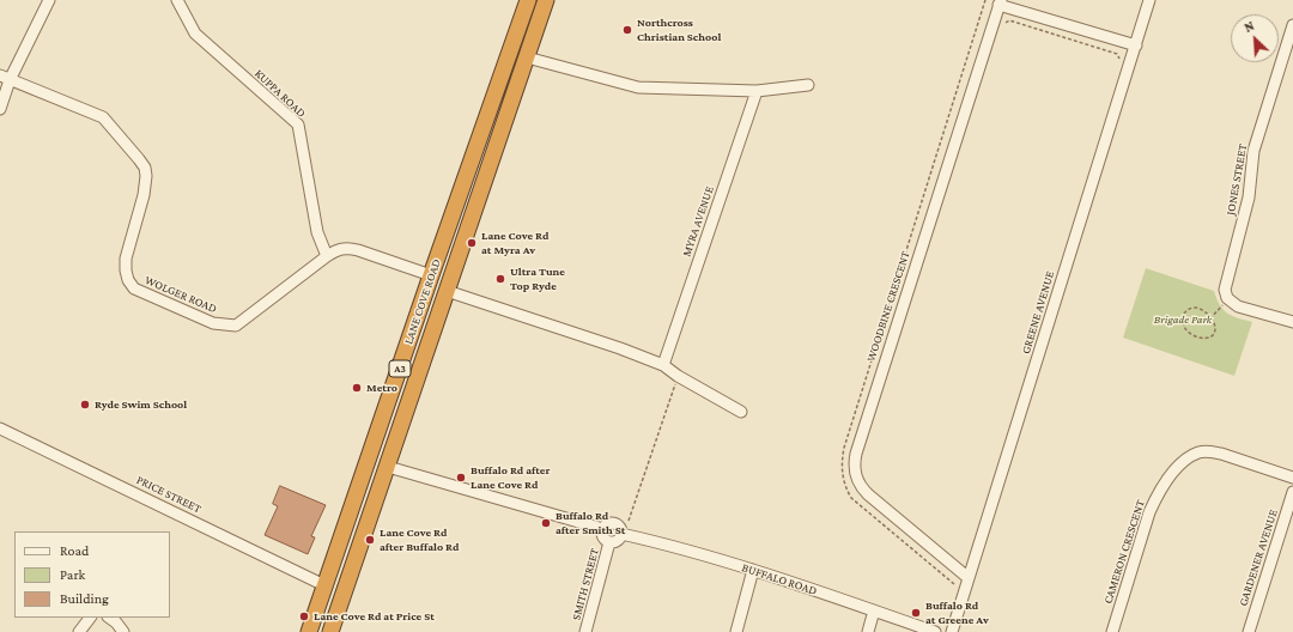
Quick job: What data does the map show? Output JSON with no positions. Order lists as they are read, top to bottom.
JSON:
{
  "streets": {
    "highway": ["LANE COVE ROAD", "A3"],
    "street": [
      "KUPPA ROAD",
      "JONES STREET",
      "MYRA AVENUE",
      "WOLGER ROAD",
      "WOODBINE CRESCENT",
      "GREENE AVENUE",
      "PRICE STREET",
      "CAMERON CRESCENT",
      "GARDENER AVENUE",
      "BUFFALO ROAD",
      "SMITH STREET"
    ]
  },
  "crossings": [
    ["KUPPA ROAD", "WOLGER ROAD"],
    ["WOLGER ROAD", "LANE COVE ROAD"],
    ["LANE COVE ROAD", "PRICE STREET"],
    ["WOODBINE CRESCENT", "GREENE AVENUE"],
    ["BUFFALO ROAD", "SMITH STREET"]
  ],
  "parks": ["Brigade Park"],
  "places": [
    "Northcross Christian School",
    "Lane Cove Rd at Myra Av",
    "Ultra Tune Top Ryde",
    "Metro",
    "Ryde Swim School",
    "Buffalo Rd after Lane Cove Rd",
    "Buffalo Rd after Smith St",
    "Lane Cove Rd after Buffalo Rd",
    "Buffalo Rd at Greene Av",
    "Lane Cove Rd at Price St"
  ],
  "legend": ["Road", "Park", "Building"],
  "north": "top left"
}
